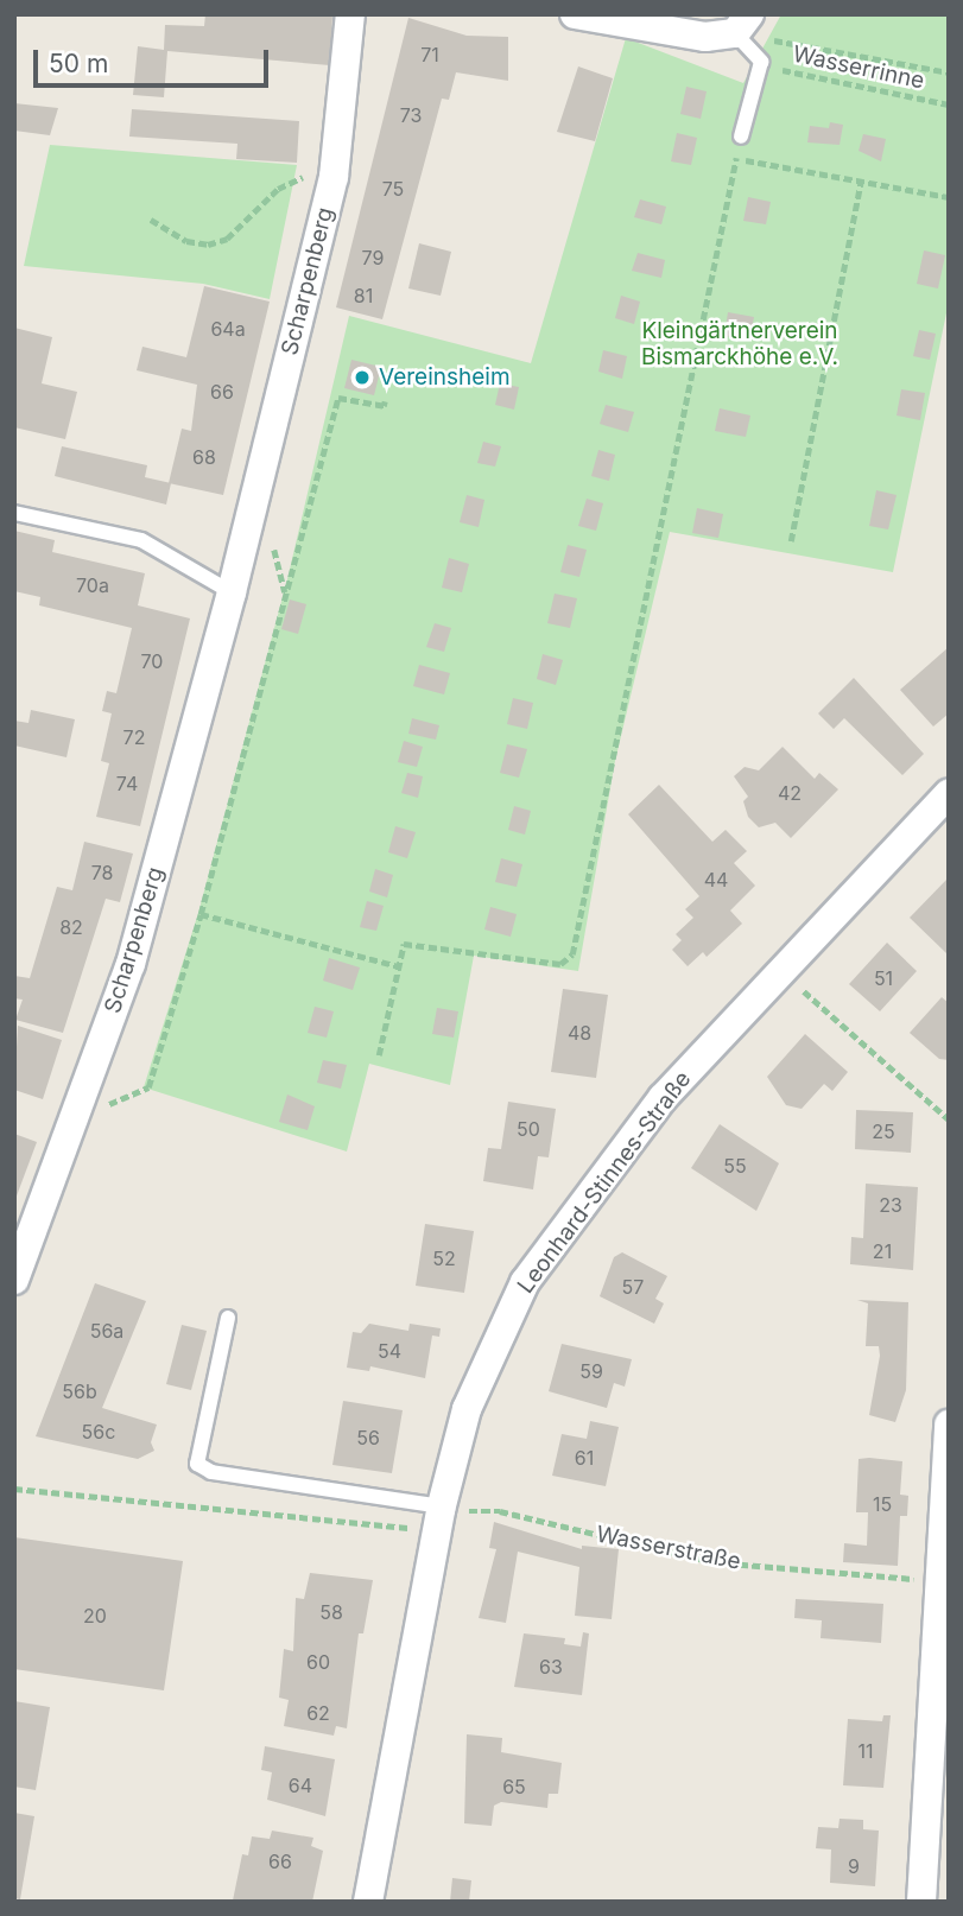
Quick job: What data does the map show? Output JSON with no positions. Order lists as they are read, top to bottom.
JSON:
{
  "streets": {
    "street": ["Scharpenberg", "Leonhard-Stinnes-Straße"],
    "path": ["Wasserrinne", "Wasserstraße"]
  },
  "crossings": [
    ["Leonhard-Stinnes-Straße", "Wasserstraße"]
  ],
  "parks": ["Kleingärtnerverein Bismarckhöhe e.V."],
  "places": ["Vereinsheim"],
  "house_numbers": [
    "71",
    "73",
    "75",
    "79",
    "81",
    "64a",
    "66",
    "68",
    "70a",
    "70",
    "72",
    "74",
    "42",
    "78",
    "44",
    "82",
    "51",
    "48",
    "50",
    "25",
    "55",
    "23",
    "21",
    "52",
    "57",
    "56a",
    "54",
    "59",
    "56b",
    "56c",
    "56",
    "61",
    "15",
    "58",
    "20",
    "60",
    "63",
    "62",
    "11",
    "64",
    "65",
    "66",
    "9"
  ],
  "scale_bar": "50 m"
}
